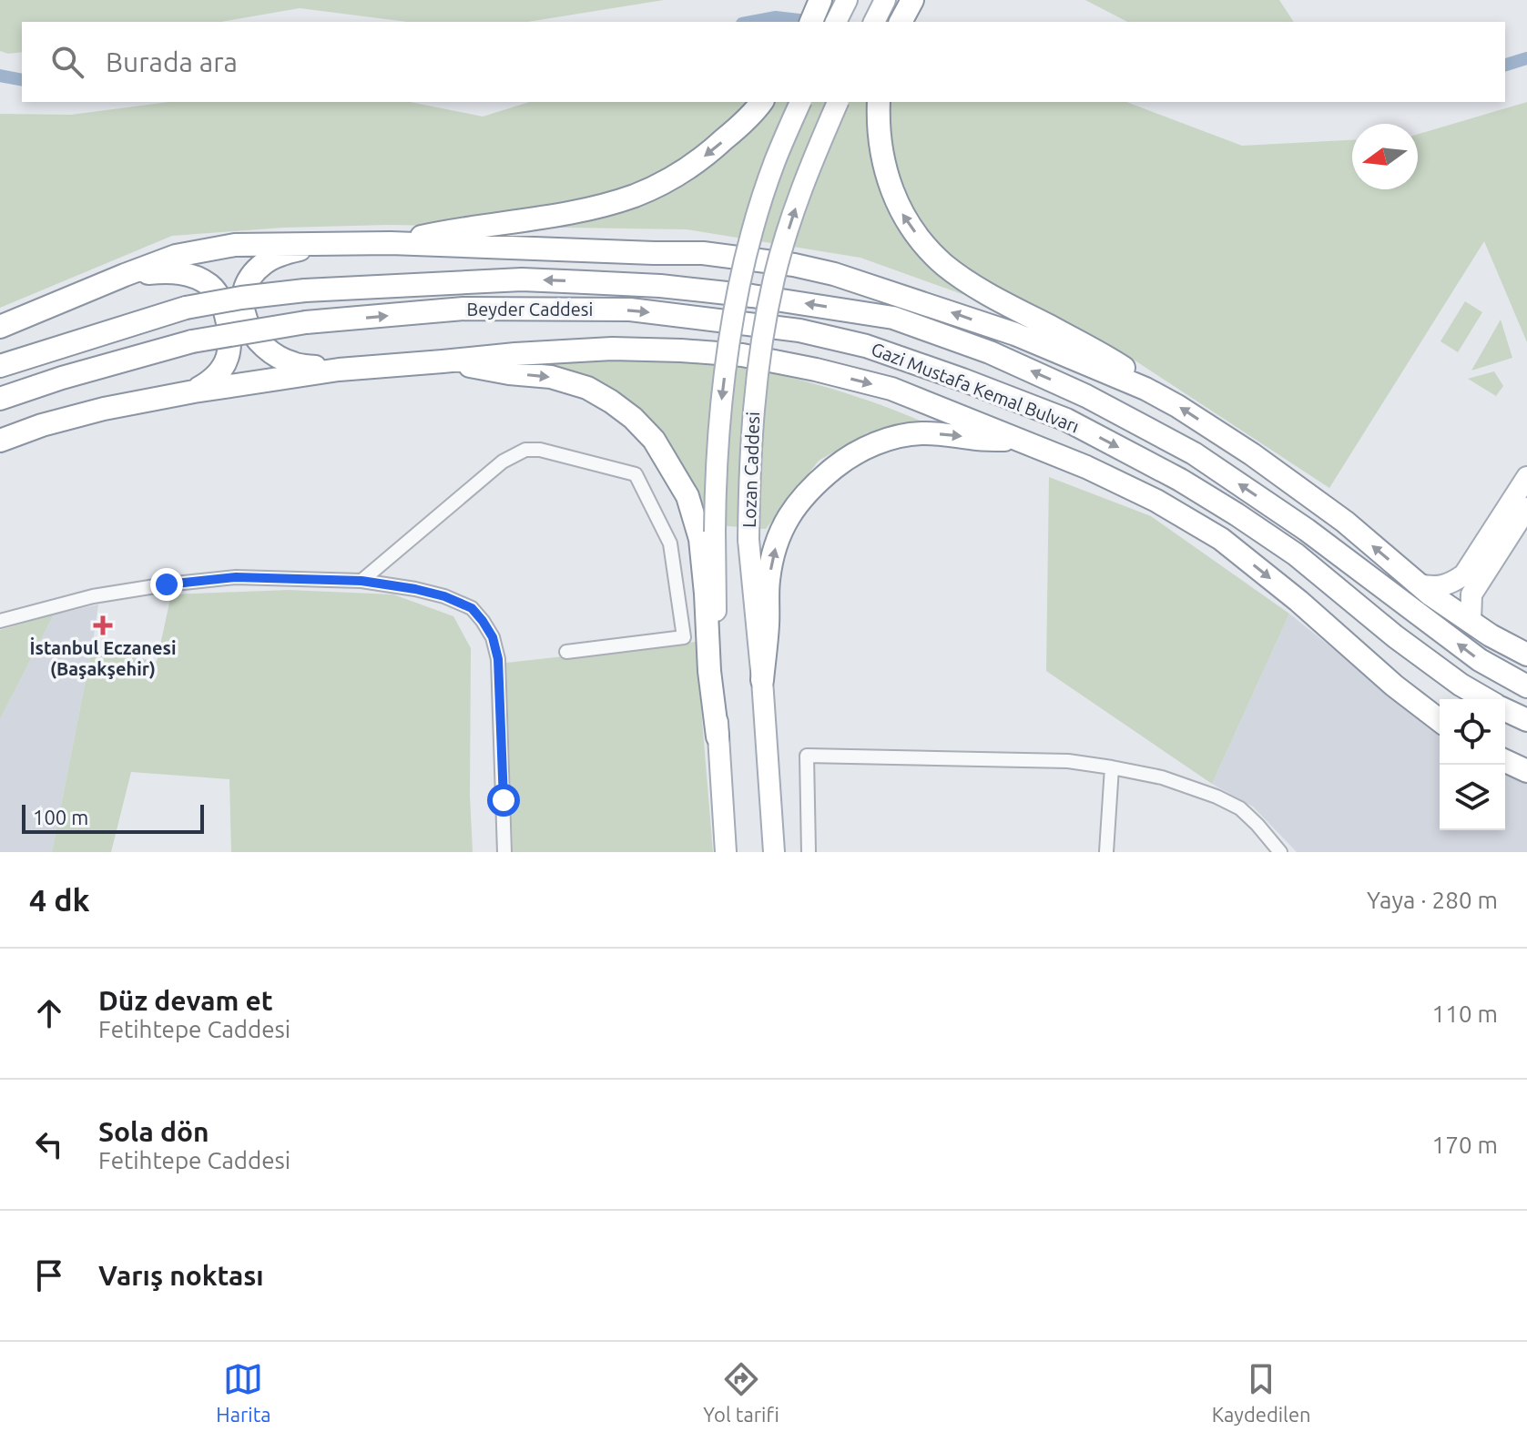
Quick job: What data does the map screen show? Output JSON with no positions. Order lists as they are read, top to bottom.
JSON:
{
  "streets": {
    "highway": ["Beyder Caddesi", "Gazi Mustafa Kemal Bulvarı"],
    "main road": ["Lozan Caddesi"]
  },
  "crossings": [
    ["Beyder Caddesi", "Gazi Mustafa Kemal Bulvarı"]
  ],
  "places": {
    "health": ["İstanbul Eczanesi (Başakşehir)"]
  },
  "scale_bar": "100 m",
  "north": "left",
  "page": {
    "search": "Burada ara",
    "scale": "100 m",
    "heading": ["4 dk", "Yaya · 280 m"],
    "list": [
      ["Düz devam et", "Fetihtepe Caddesi", "110 m"],
      ["Sola dön", "Fetihtepe Caddesi", "170 m"],
      "Varış noktası"
    ],
    "nav": ["Harita", "Yol tarifi", "Kaydedilen"]
  }
}
